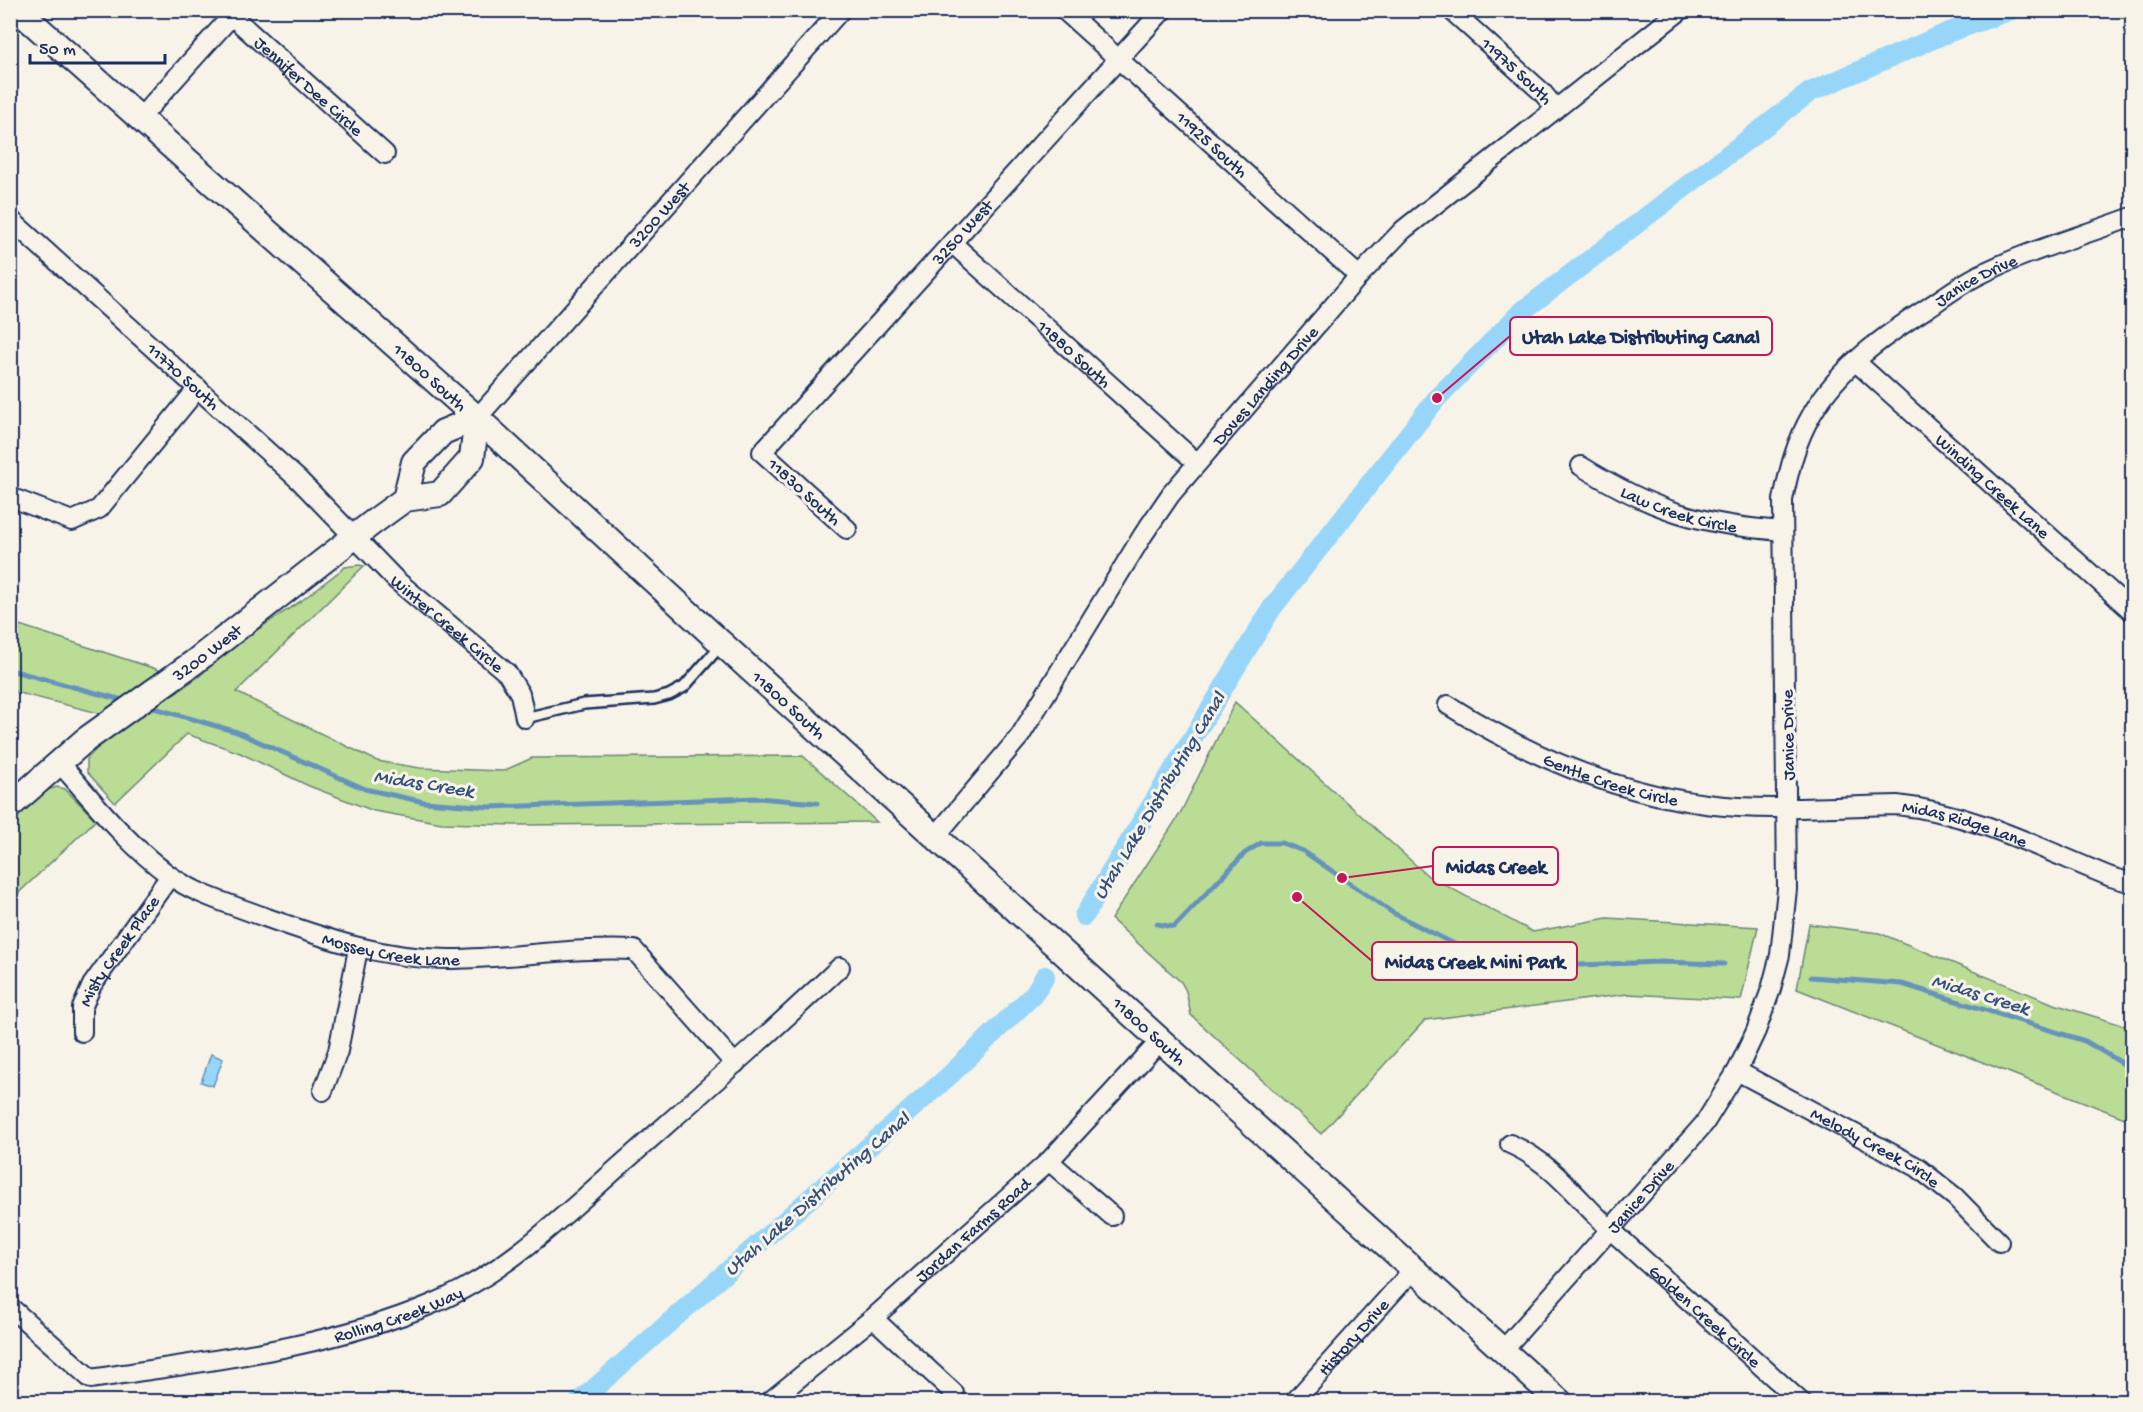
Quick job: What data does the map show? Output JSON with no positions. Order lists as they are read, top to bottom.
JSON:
{
  "streets": {
    "main road": ["3200 West", "11800 South"],
    "street": [
      "11975 South",
      "Jennifer Dee Circle",
      "11925 South",
      "3250 West",
      "Janice Drive",
      "11880 South",
      "11770 South",
      "Doves Landing Drive",
      "Winding Creek Lane",
      "11830 South",
      "Law Creek Circle",
      "Winter Creek Circle",
      "Gentle Creek Circle",
      "Midas Ridge Lane",
      "Mossey Creek Lane",
      "Misty Creek Place",
      "Melody Creek Circle",
      "Jordan Farms Road",
      "Rolling Creek Way",
      "Golden Creek Circle",
      "History Drive"
    ]
  },
  "crossings": [
    ["11975 South", "Doves Landing Drive"],
    ["11925 South", "3250 West"],
    ["11925 South", "Doves Landing Drive"],
    ["3200 West", "11770 South"],
    ["3200 West", "11800 South"],
    ["3200 West", "Winter Creek Circle"],
    ["3200 West", "Mossey Creek Lane"],
    ["3250 West", "11880 South"],
    ["3250 West", "11830 South"],
    ["Janice Drive", "11800 South"],
    ["Janice Drive", "Winding Creek Lane"],
    ["Janice Drive", "Law Creek Circle"],
    ["Janice Drive", "Gentle Creek Circle"],
    ["Janice Drive", "Midas Ridge Lane"],
    ["Janice Drive", "Melody Creek Circle"],
    ["Janice Drive", "Golden Creek Circle"],
    ["11880 South", "Doves Landing Drive"],
    ["11770 South", "Winter Creek Circle"],
    ["11800 South", "Doves Landing Drive"],
    ["11800 South", "Jordan Farms Road"],
    ["11800 South", "History Drive"],
    ["Gentle Creek Circle", "Midas Ridge Lane"],
    ["Mossey Creek Lane", "Misty Creek Place"],
    ["Mossey Creek Lane", "Rolling Creek Way"]
  ],
  "water": ["Midas Creek", "Utah Lake Distributing Canal"],
  "places": ["Utah Lake Distributing Canal", "Midas Creek", "Midas Creek Mini Park"],
  "scale_bar": "50 m"
}
